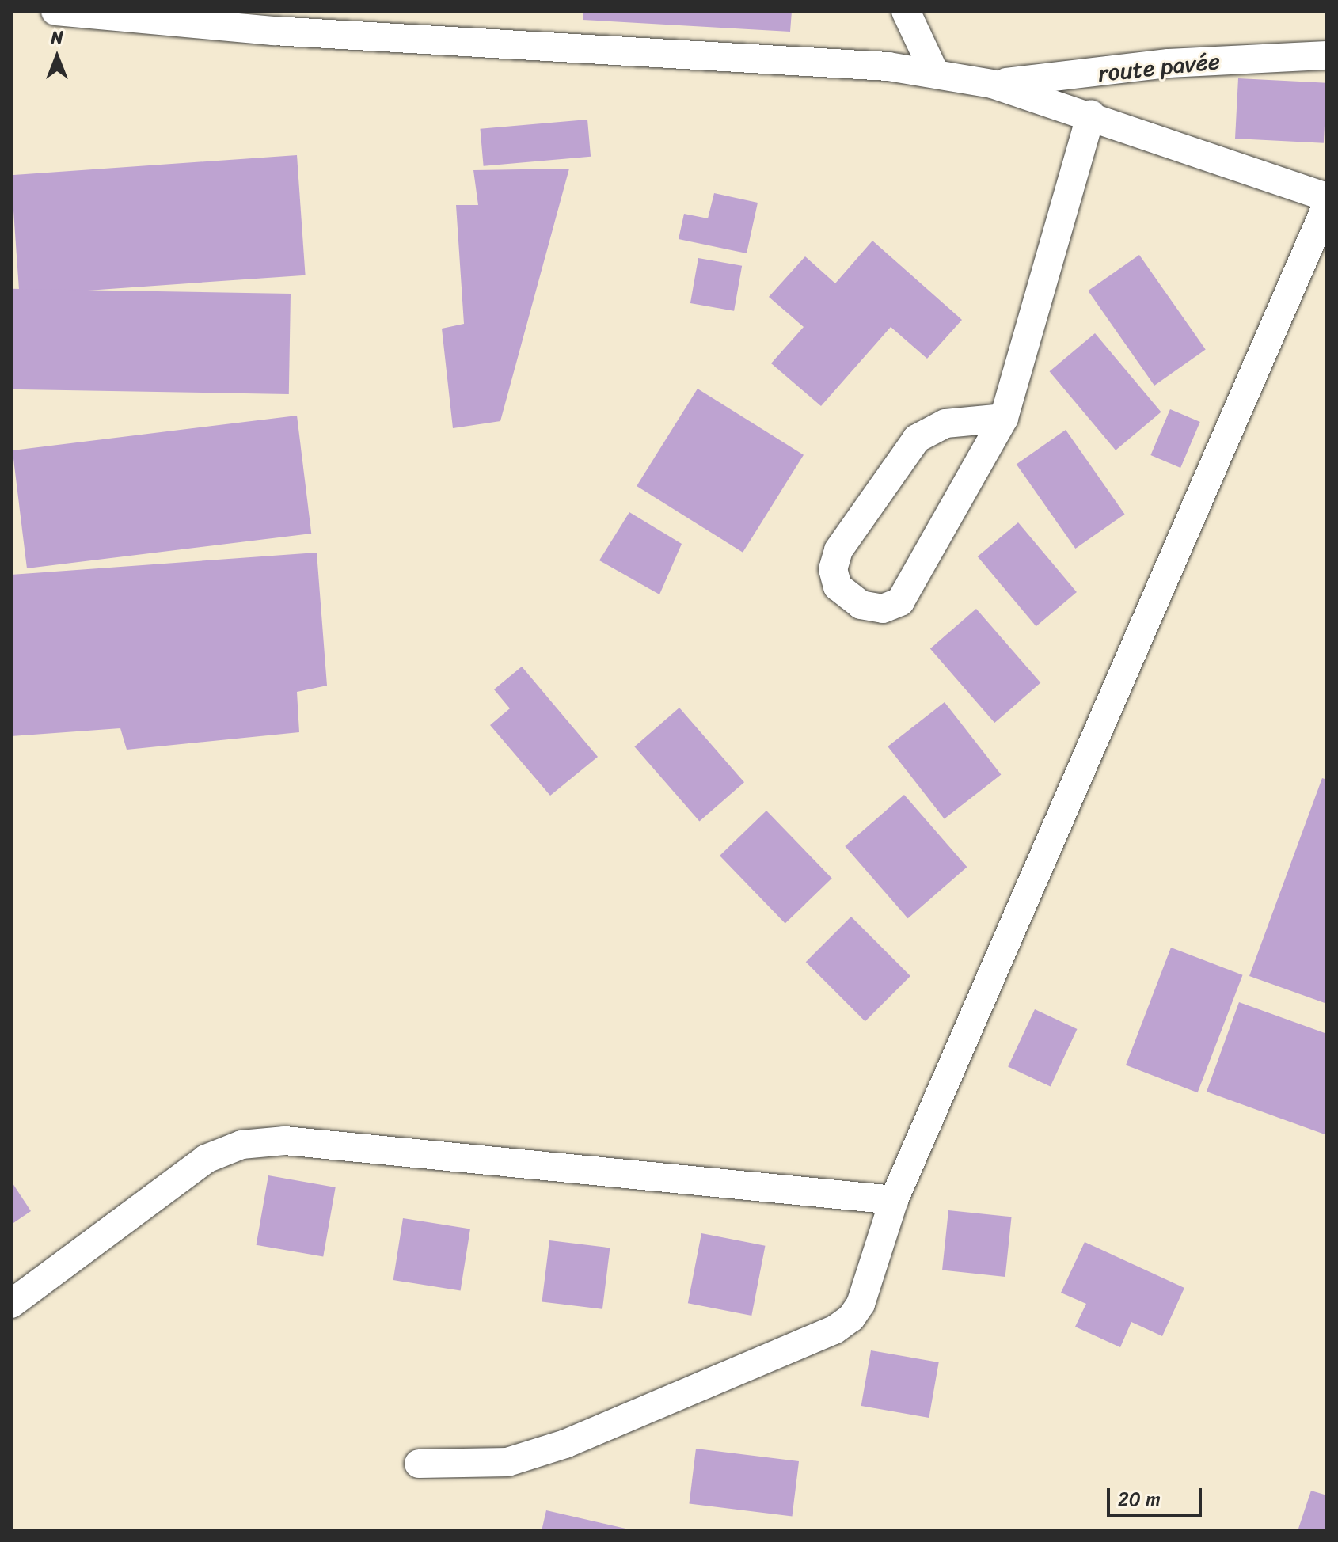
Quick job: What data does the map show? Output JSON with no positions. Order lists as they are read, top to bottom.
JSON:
{
  "streets": {
    "street": ["route pavée"]
  },
  "scale_bar": "20 m",
  "north": "top"
}
